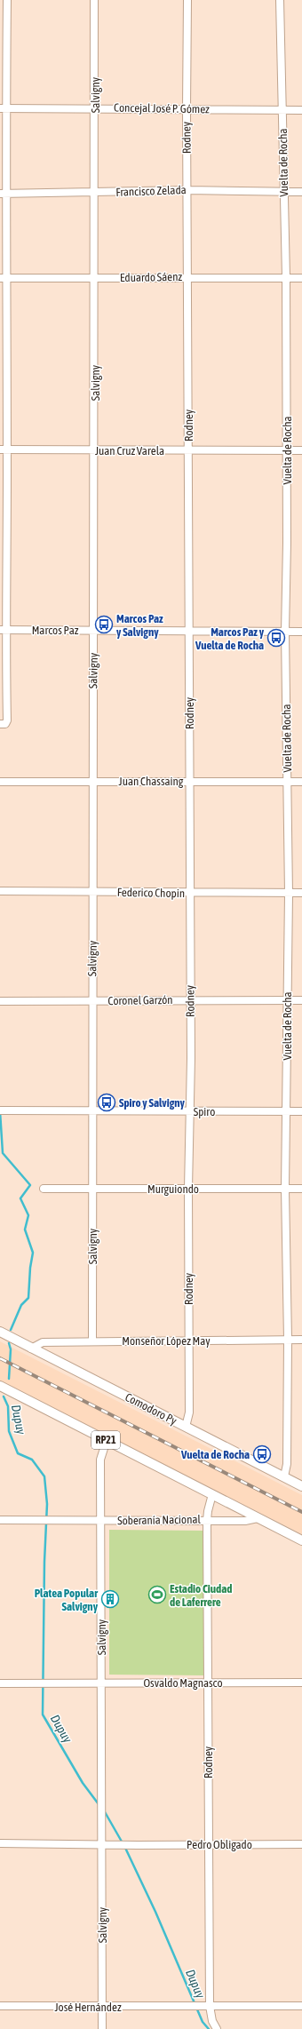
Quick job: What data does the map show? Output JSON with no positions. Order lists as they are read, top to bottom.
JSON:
{
  "streets": {
    "main road": ["Comodoro Py", "RP21"],
    "street": [
      "Salvigny",
      "Concejal José P. Gómez",
      "Rodney",
      "Vuelta de Rocha",
      "Francisco Zelada",
      "Eduardo Sáenz",
      "Juan Cruz Varela",
      "Marcos Paz",
      "Juan Chassaing",
      "Federico Chopin",
      "Coronel Garzón",
      "Spiro",
      "Murguiondo",
      "Monseñor López May",
      "Soberanía Nacional",
      "Osvaldo Magnasco",
      "Pedro Obligado",
      "José Hernández"
    ]
  },
  "crossings": [
    ["Salvigny", "Concejal José P. Gómez"],
    ["Salvigny", "Francisco Zelada"],
    ["Salvigny", "Eduardo Sáenz"],
    ["Salvigny", "Juan Cruz Varela"],
    ["Salvigny", "Marcos Paz"],
    ["Salvigny", "Juan Chassaing"],
    ["Salvigny", "Federico Chopin"],
    ["Salvigny", "Coronel Garzón"],
    ["Salvigny", "Spiro"],
    ["Salvigny", "Murguiondo"],
    ["Salvigny", "Monseñor López May"],
    ["Salvigny", "RP21"],
    ["Salvigny", "Soberanía Nacional"],
    ["Salvigny", "Osvaldo Magnasco"],
    ["Salvigny", "Pedro Obligado"],
    ["Salvigny", "José Hernández"],
    ["Concejal José P. Gómez", "Rodney"],
    ["Concejal José P. Gómez", "Vuelta de Rocha"],
    ["Rodney", "Francisco Zelada"],
    ["Rodney", "Eduardo Sáenz"],
    ["Rodney", "Juan Cruz Varela"],
    ["Rodney", "Marcos Paz"],
    ["Rodney", "Juan Chassaing"],
    ["Rodney", "Federico Chopin"],
    ["Rodney", "Coronel Garzón"],
    ["Rodney", "Spiro"],
    ["Rodney", "Murguiondo"],
    ["Rodney", "Monseñor López May"],
    ["Rodney", "Comodoro Py"],
    ["Rodney", "RP21"],
    ["Rodney", "Soberanía Nacional"],
    ["Rodney", "Osvaldo Magnasco"],
    ["Rodney", "Pedro Obligado"],
    ["Rodney", "José Hernández"],
    ["Vuelta de Rocha", "Francisco Zelada"],
    ["Vuelta de Rocha", "Eduardo Sáenz"],
    ["Vuelta de Rocha", "Juan Cruz Varela"],
    ["Vuelta de Rocha", "Marcos Paz"],
    ["Vuelta de Rocha", "Juan Chassaing"],
    ["Vuelta de Rocha", "Federico Chopin"],
    ["Vuelta de Rocha", "Coronel Garzón"],
    ["Vuelta de Rocha", "Spiro"],
    ["Vuelta de Rocha", "Murguiondo"],
    ["Vuelta de Rocha", "Monseñor López May"],
    ["Vuelta de Rocha", "Comodoro Py"],
    ["Monseñor López May", "Comodoro Py"],
    ["RP21", "Soberanía Nacional"]
  ],
  "water": ["Dupuy"],
  "places": {
    "bus stop": [
      "Marcos Paz y Salvigny",
      "Marcos Paz y Vuelta de Rocha",
      "Spiro y Salvigny",
      "Vuelta de Rocha"
    ],
    "sports": ["Estadio Ciudad de Laferrere"],
    "building": ["Platea Popular Salvigny"]
  }
}
